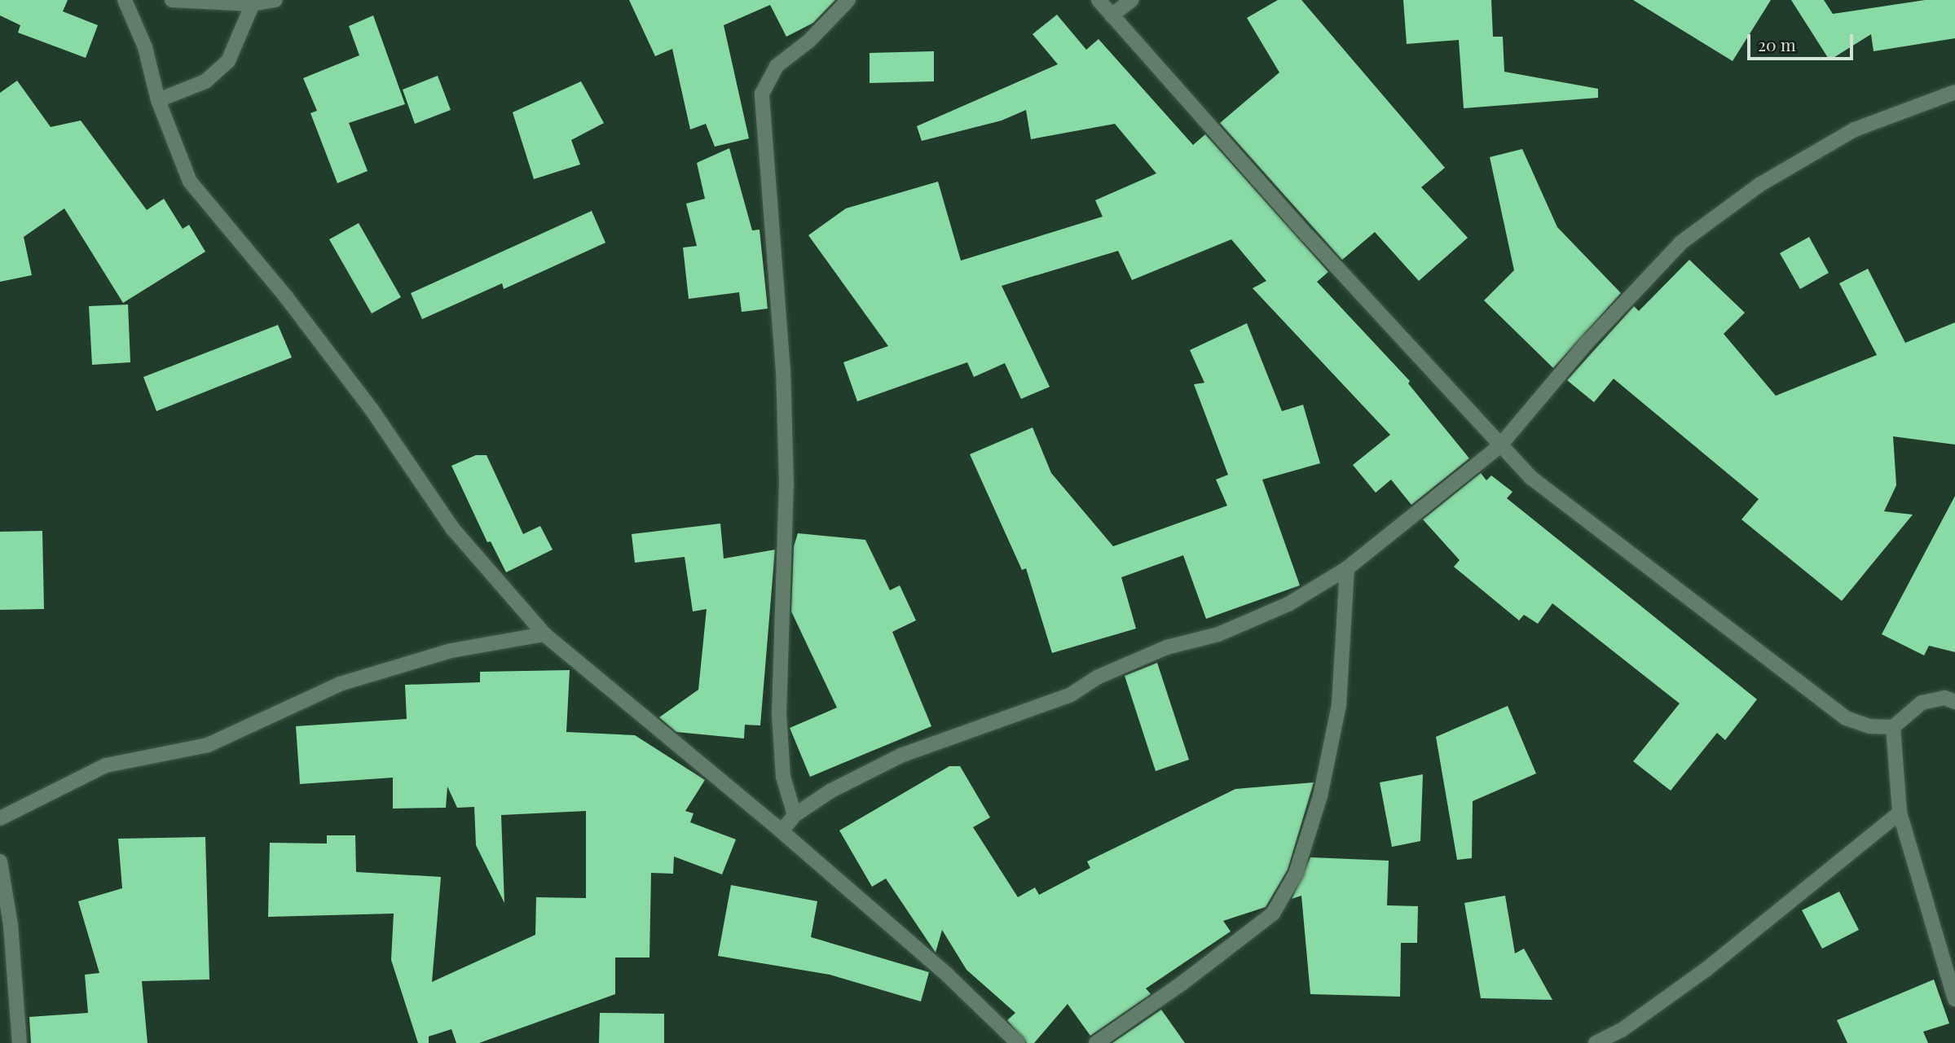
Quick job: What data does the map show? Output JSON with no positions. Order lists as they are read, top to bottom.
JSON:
{
  "scale_bar": "20 m"
}
